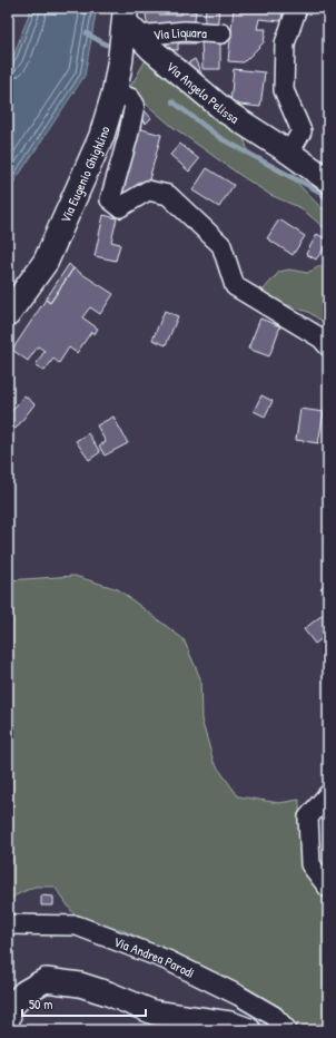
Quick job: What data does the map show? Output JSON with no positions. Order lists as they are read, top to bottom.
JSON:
{
  "streets": {
    "main road": ["Via Eugenio Ghighlino"],
    "street": ["Via Liquara", "Via Angelo Pelissa", "Via Andrea Parodi"]
  },
  "crossings": [
    ["Via Liquara", "Via Angelo Pelissa"],
    ["Via Liquara", "Via Eugenio Ghighlino"],
    ["Via Angelo Pelissa", "Via Eugenio Ghighlino"]
  ],
  "scale_bar": "50 m"
}
